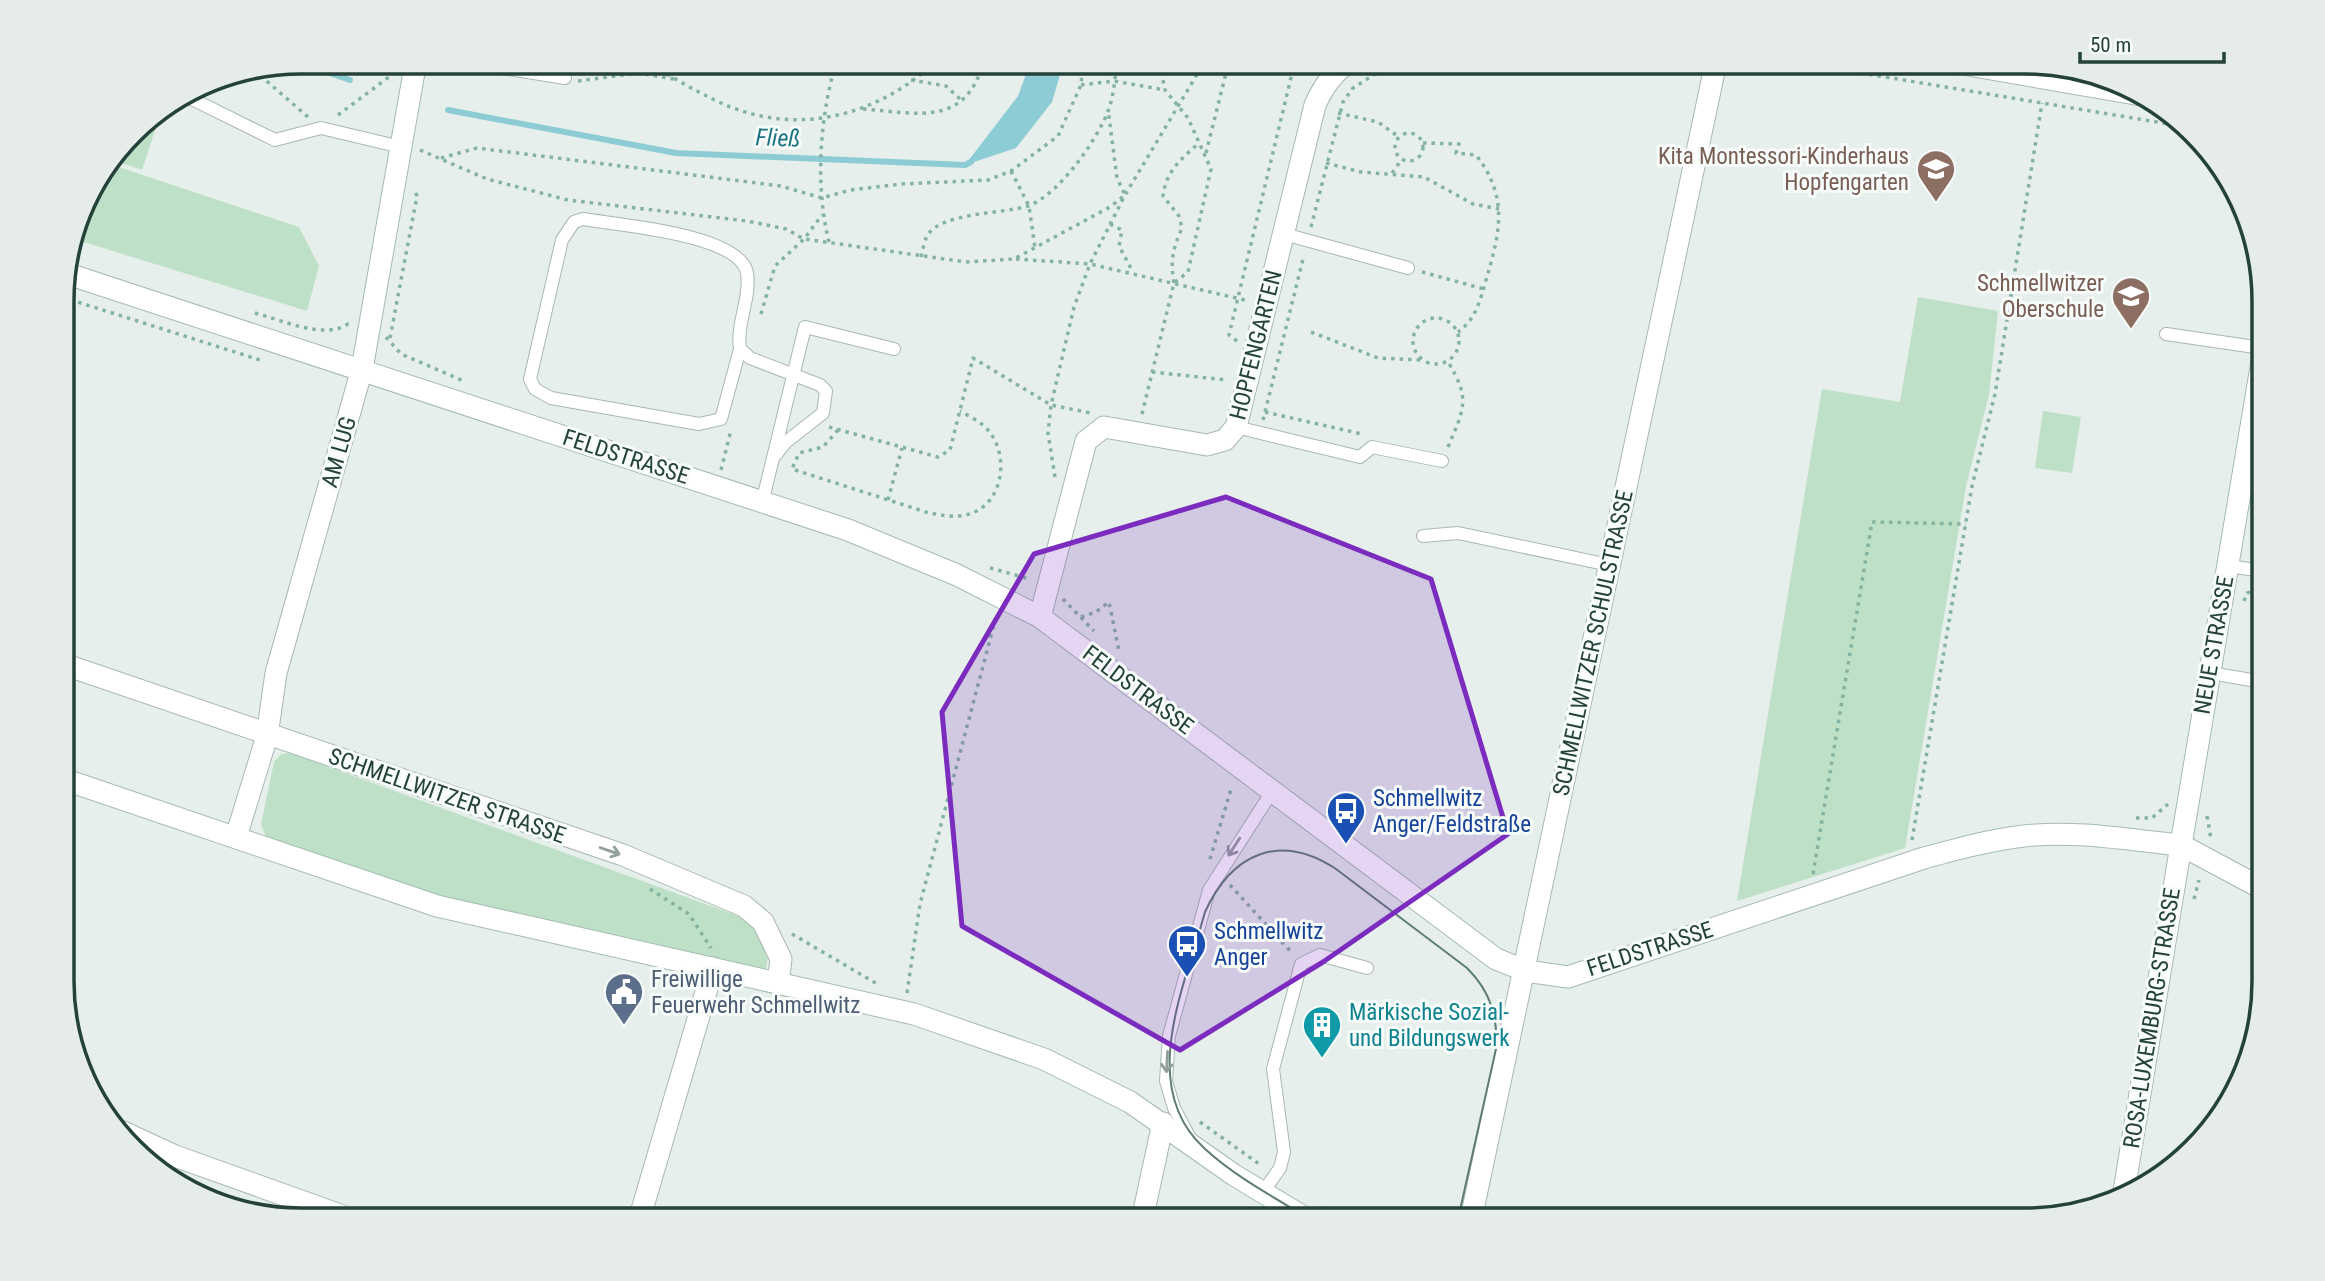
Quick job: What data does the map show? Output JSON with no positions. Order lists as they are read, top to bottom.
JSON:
{
  "streets": {
    "street": [
      "HOPFENGARTEN",
      "AM LUG",
      "FELDSTRASSE",
      "SCHMELLWITZER SCHULSTRASSE",
      "NEUE STRASSE",
      "SCHMELLWITZER STRASSE",
      "ROSA-LUXEMBURG-STRASSE"
    ]
  },
  "crossings": [
    ["HOPFENGARTEN", "FELDSTRASSE"],
    ["AM LUG", "FELDSTRASSE"],
    ["AM LUG", "SCHMELLWITZER STRASSE"],
    ["FELDSTRASSE", "SCHMELLWITZER SCHULSTRASSE"],
    ["FELDSTRASSE", "NEUE STRASSE"],
    ["FELDSTRASSE", "ROSA-LUXEMBURG-STRASSE"],
    ["NEUE STRASSE", "ROSA-LUXEMBURG-STRASSE"]
  ],
  "water": ["Fließ"],
  "places": {
    "school or university": ["Kita Montessori-Kinderhaus Hopfengarten", "Schmellwitzer Oberschule"],
    "bus stop": ["Schmellwitz Anger/Feldstraße", "Schmellwitz Anger"],
    "public building": ["Freiwillige Feuerwehr Schmellwitz"],
    "building": ["Märkische Sozial- und Bildungswerk"]
  },
  "scale_bar": "50 m"
}
